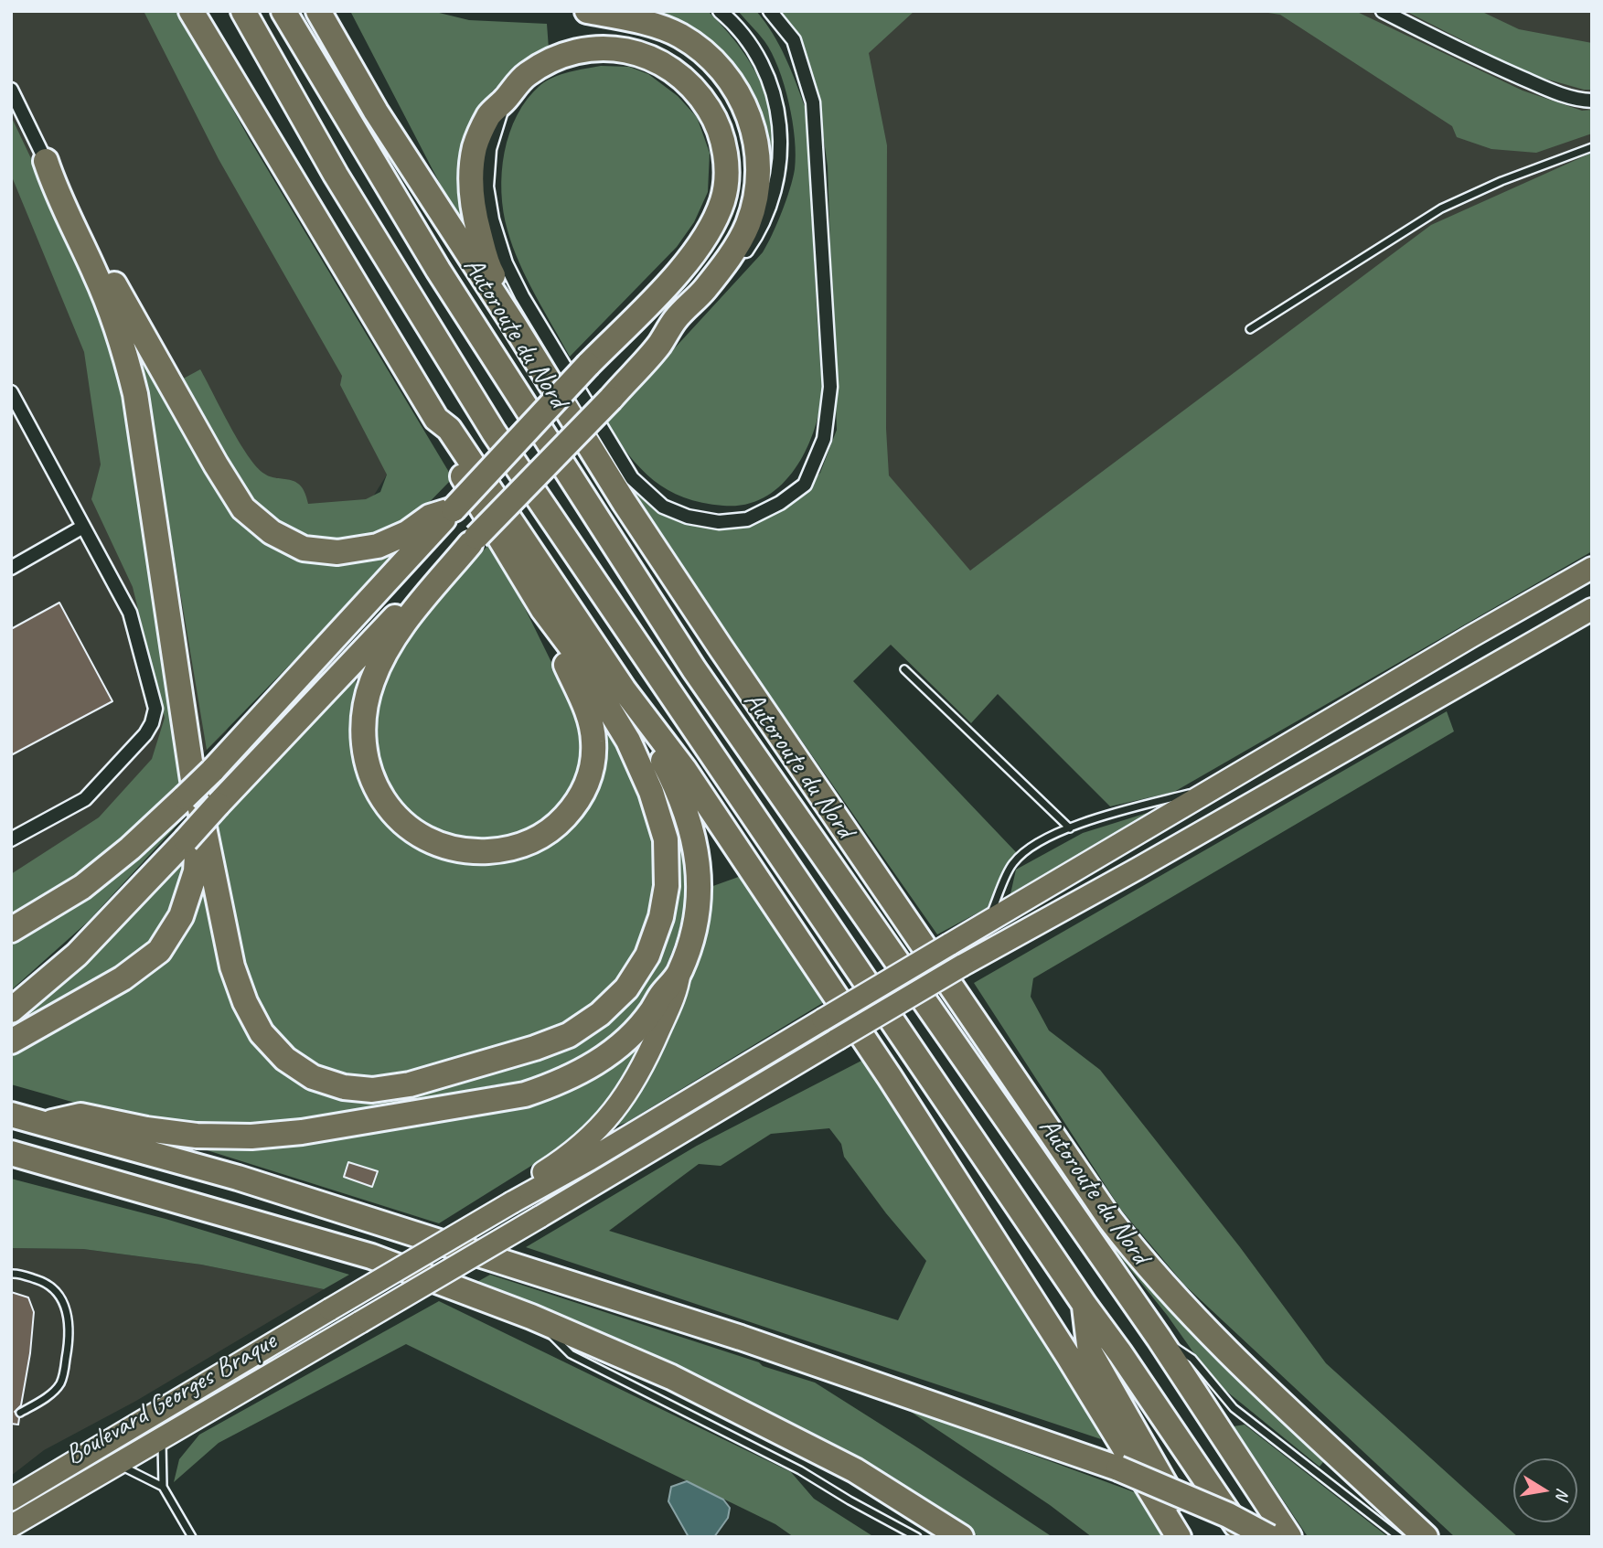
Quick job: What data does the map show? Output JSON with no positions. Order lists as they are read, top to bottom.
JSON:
{
  "streets": {
    "highway": ["Autoroute du Nord"],
    "main road": ["Boulevard Georges Braque"]
  },
  "north": "right"
}
